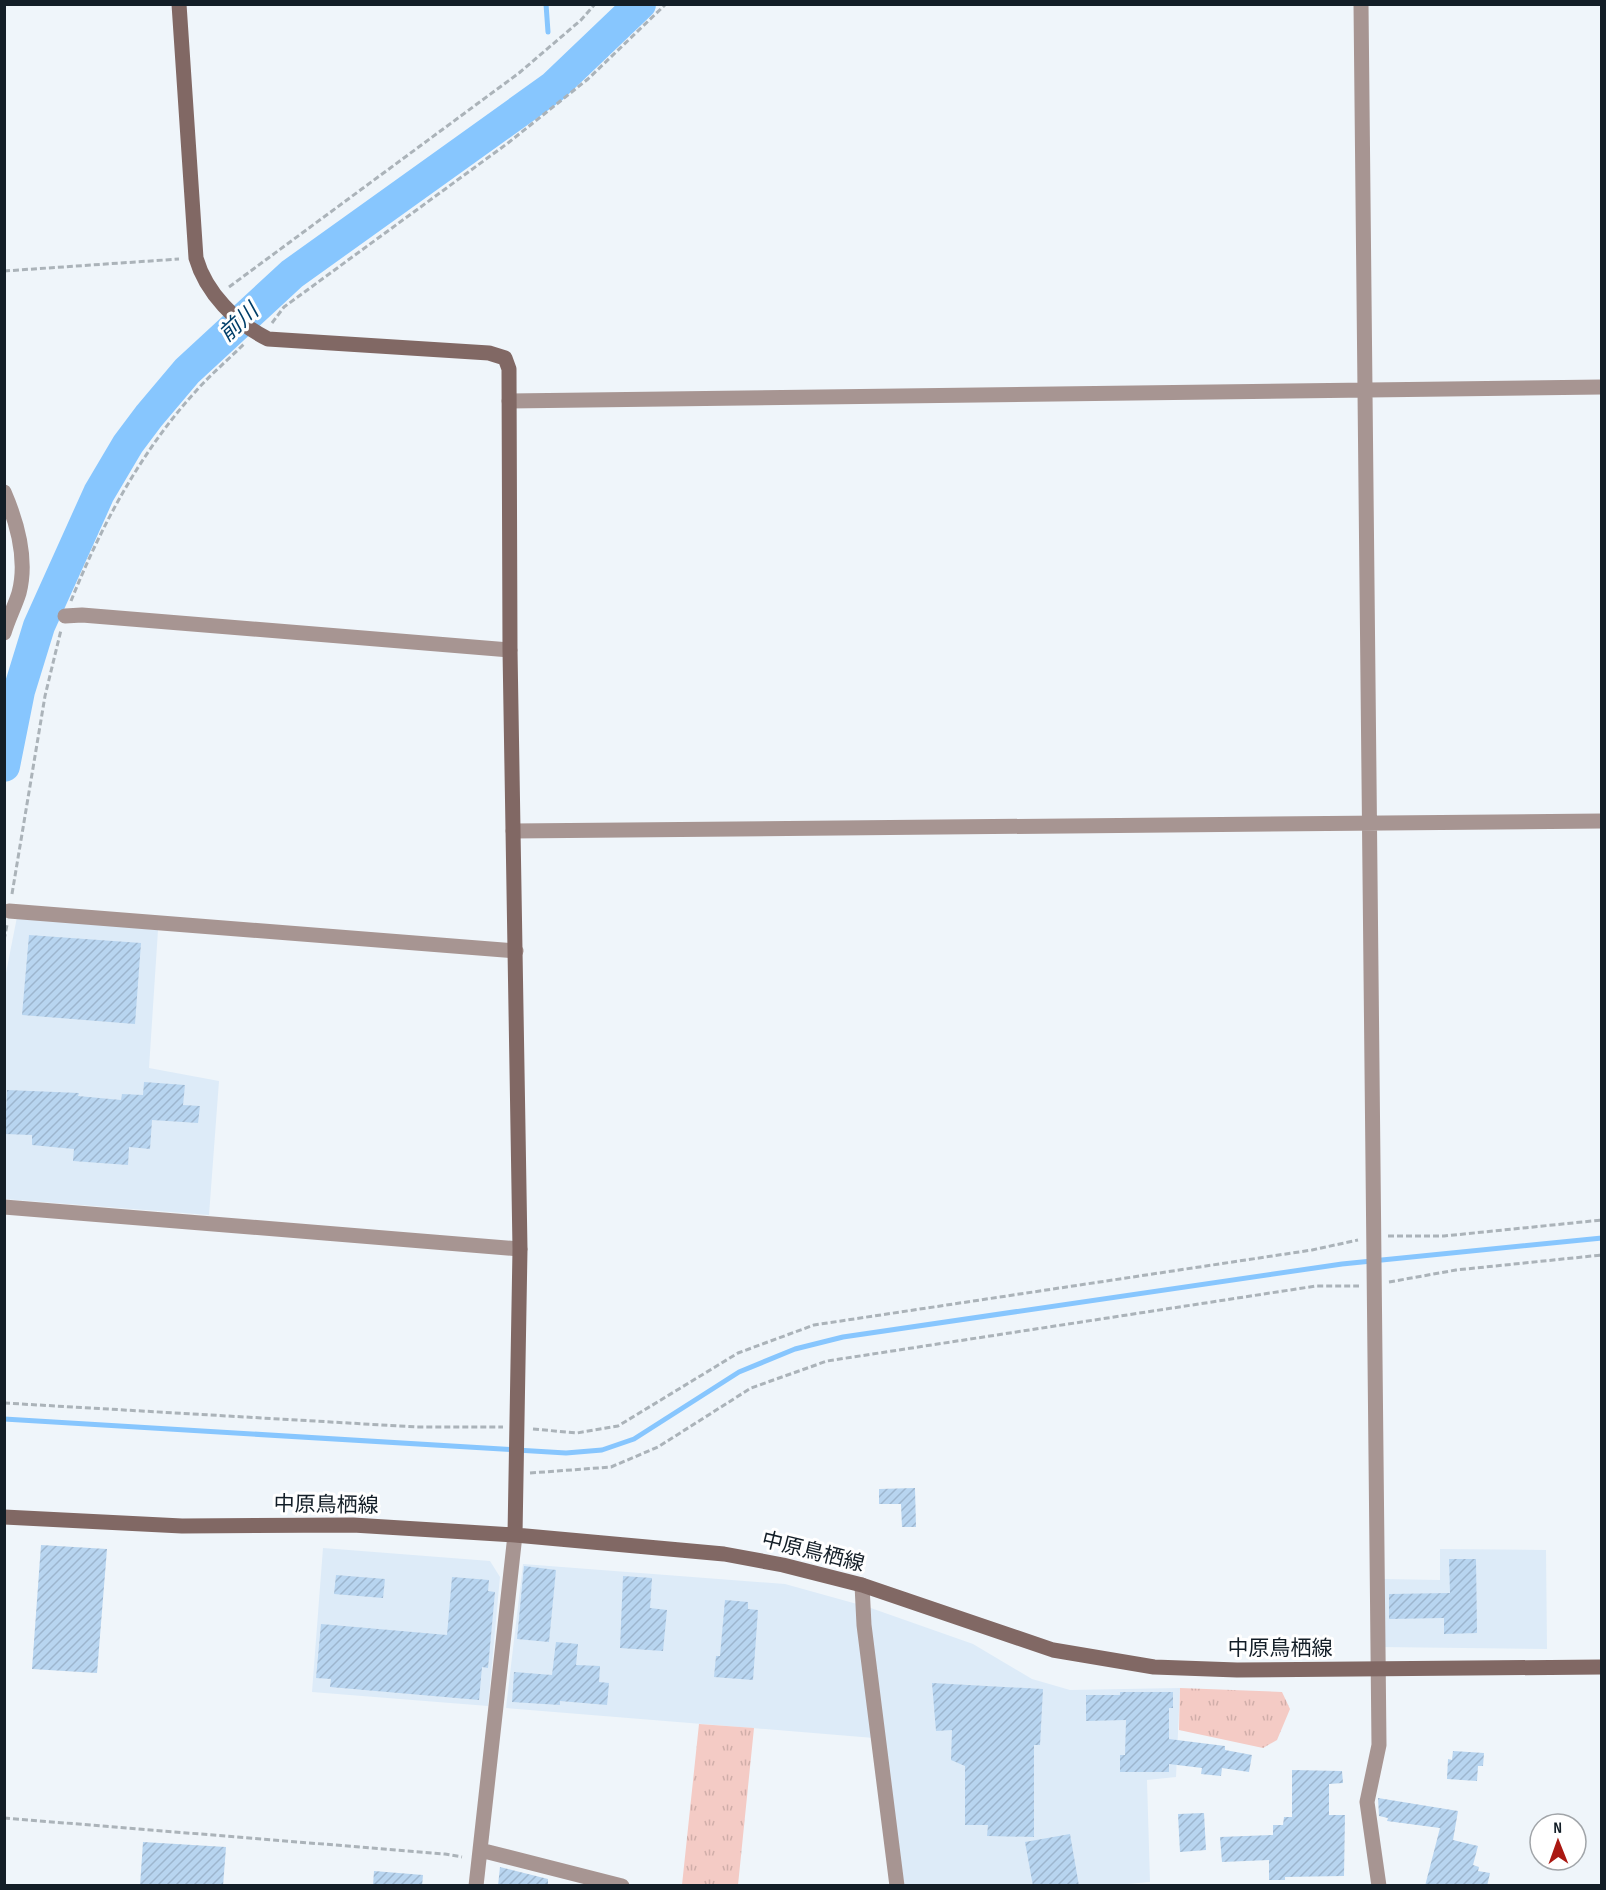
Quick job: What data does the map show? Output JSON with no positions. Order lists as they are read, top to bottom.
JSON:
{
  "streets": {
    "street": ["中原鳥栖線"]
  },
  "water": ["前川"],
  "north": "top"
}
